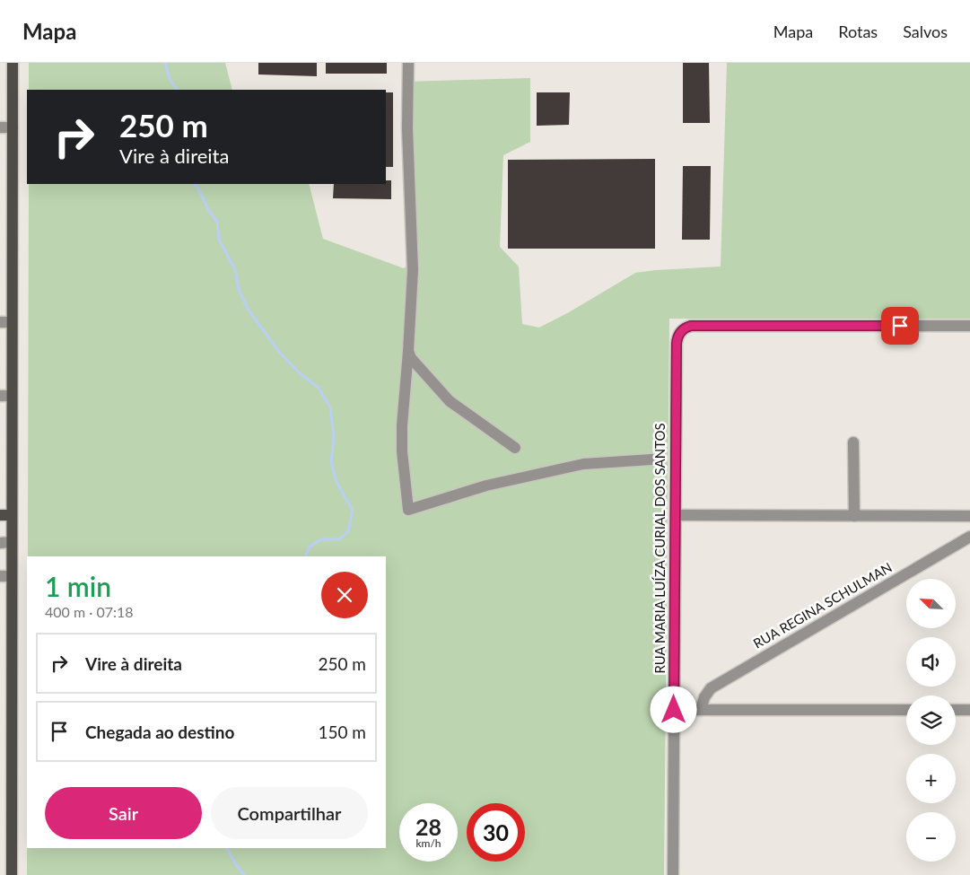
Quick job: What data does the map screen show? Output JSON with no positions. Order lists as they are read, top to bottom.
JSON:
{
  "streets": {
    "street": ["RUA MARIA LUÍZA CURIAL DOS SANTOS", "RUA REGINA SCHULMAN"]
  },
  "north": "top left",
  "page": {
    "header": "Mapa",
    "nav": ["Mapa", "Rotas", "Salvos"],
    "turn": ["250 m", "Vire à direita"],
    "heading": ["1 min", "400 m · 07:18"],
    "map_buttons": ["+", "−"],
    "list": [
      {
        "name": "Vire à direita",
        "value": "250 m"
      },
      {
        "name": "Chegada ao destino",
        "value": "150 m"
      }
    ],
    "buttons": ["Sair", "Compartilhar"],
    "speed": "28 km/h",
    "limit": "30"
  }
}
